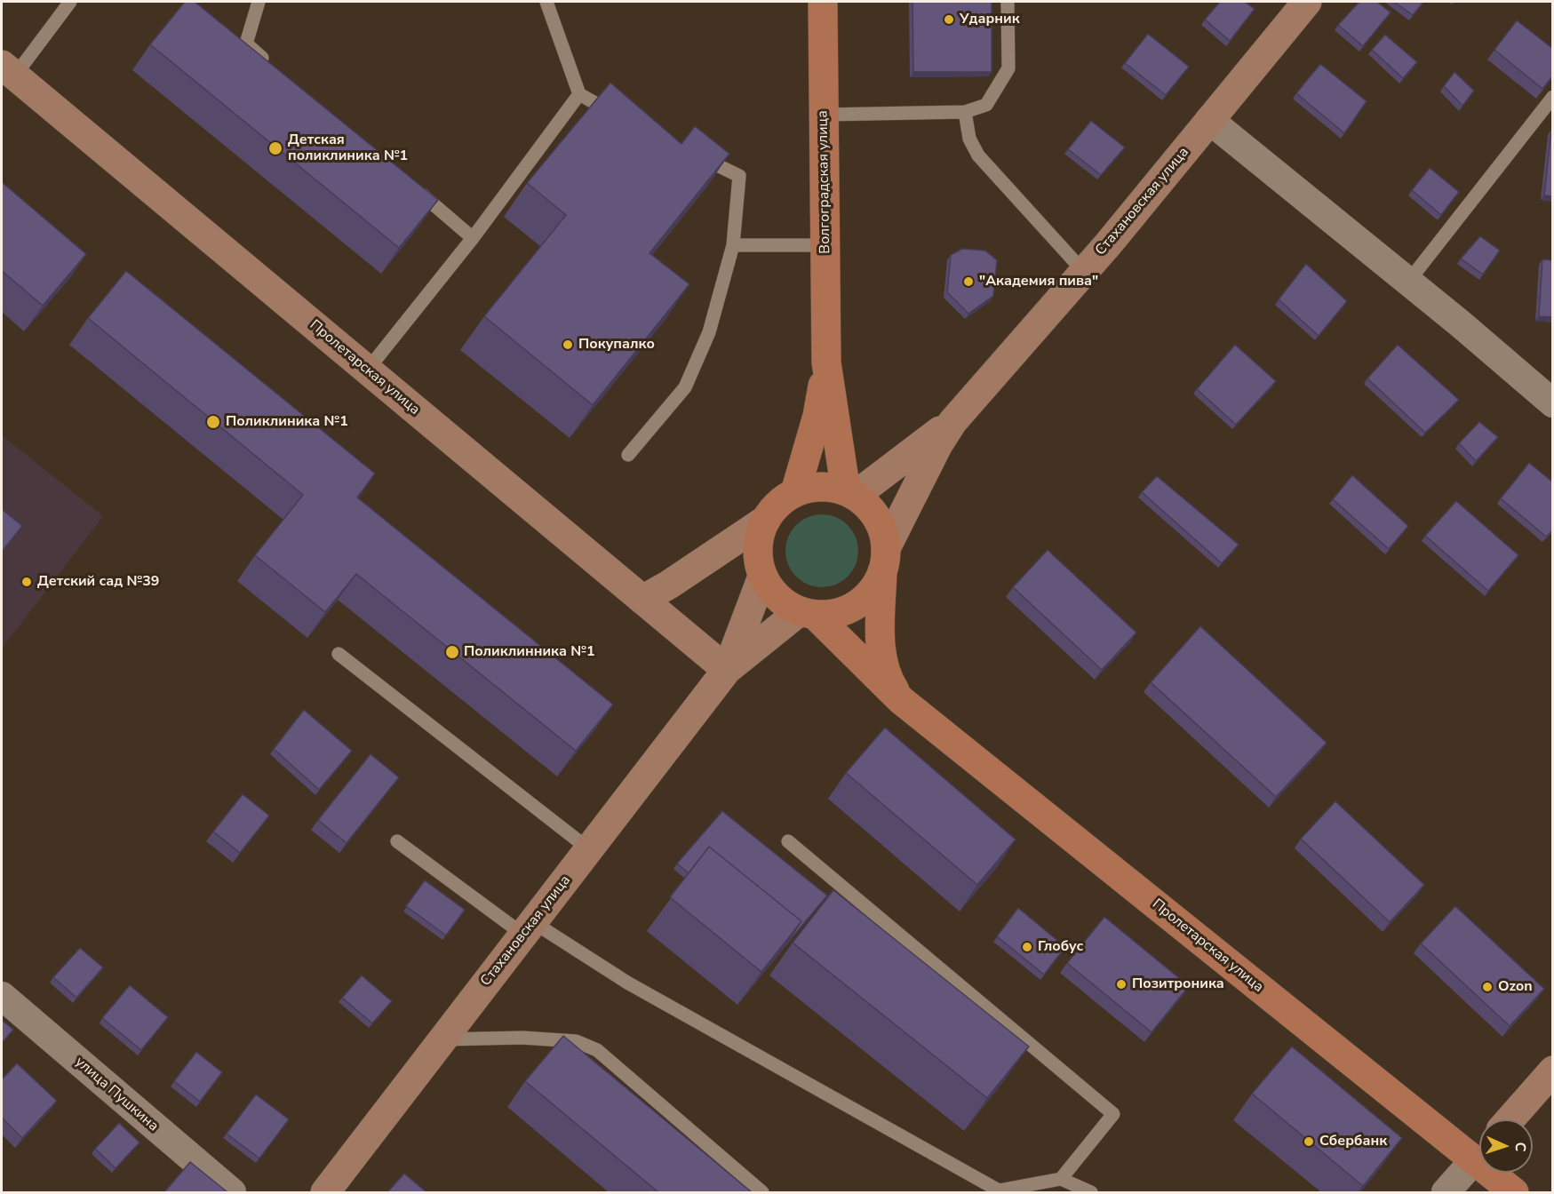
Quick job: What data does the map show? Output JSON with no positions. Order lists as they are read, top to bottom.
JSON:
{
  "streets": {
    "main road": ["Волгоградская улица", "Пролетарская улица"],
    "street": ["Стахановская улица", "улица Пушкина"]
  },
  "crossings": [
    ["Волгоградская улица", "Стахановская улица"],
    ["Волгоградская улица", "Пролетарская улица"],
    ["Стахановская улица", "Пролетарская улица"]
  ],
  "places": [
    "Ударник",
    "Детская поликлиника №1",
    "\"Академия пива\"",
    "Покупалко",
    "Поликлиника №1",
    "Детский сад №39",
    "Поликлинника №1",
    "Глобус",
    "Позитроника",
    "Ozon",
    "Сбербанк"
  ],
  "north": "right"
}
